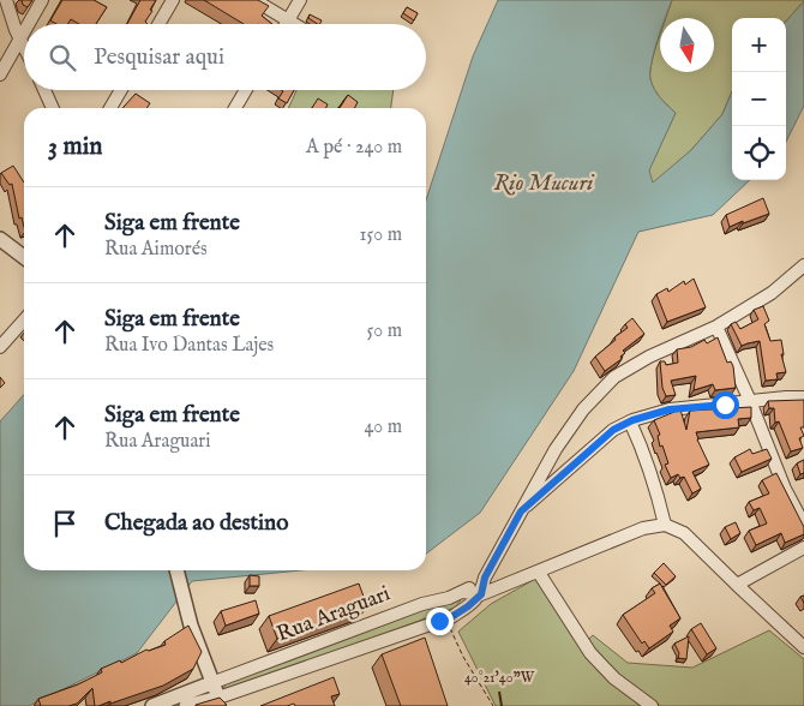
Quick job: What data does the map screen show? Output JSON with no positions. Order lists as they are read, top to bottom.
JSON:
{
  "streets": {
    "street": ["Rua Araguari"]
  },
  "water": ["Rio Mucuri"],
  "north": "bottom",
  "page": {
    "map_buttons": ["+", "−"],
    "search": "Pesquisar aqui",
    "heading": ["3 min", "A pé · 240 m"],
    "list": [
      ["Siga em frente", "Rua Aimorés", "150 m"],
      ["Siga em frente", "Rua Ivo Dantas Lajes", "50 m"],
      ["Siga em frente", "Rua Araguari", "40 m"],
      "Chegada ao destino"
    ]
  },
  "coordinates": ["40°21'40\"W"]
}
